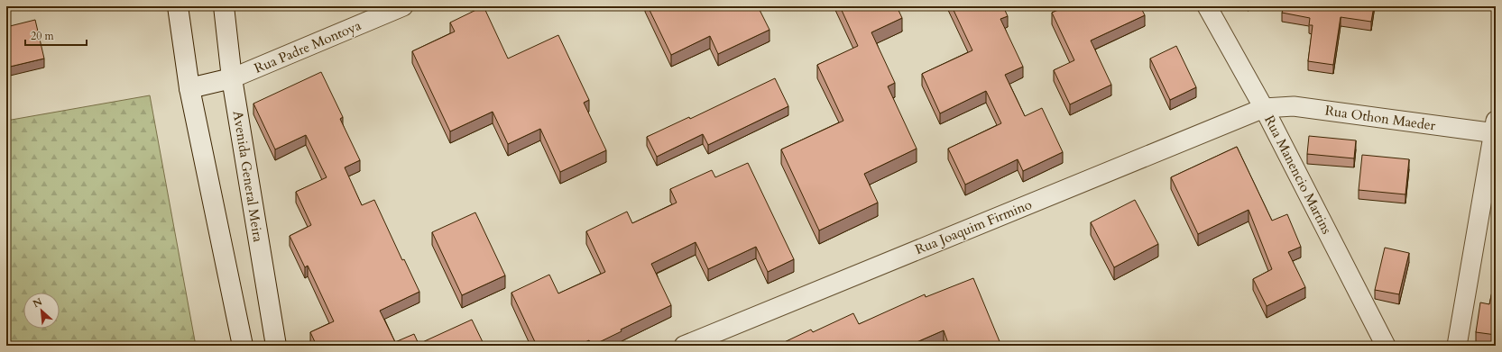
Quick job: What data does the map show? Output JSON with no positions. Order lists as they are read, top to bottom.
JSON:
{
  "streets": {
    "main road": ["Avenida General Meira"],
    "street": [
      "Rua Padre Montoya",
      "Rua Othon Maeder",
      "Rua Manencio Martins",
      "Rua Joaquim Firmino"
    ]
  },
  "crossings": [
    ["Rua Padre Montoya", "Avenida General Meira"],
    ["Rua Othon Maeder", "Rua Manencio Martins"],
    ["Rua Othon Maeder", "Rua Joaquim Firmino"],
    ["Rua Manencio Martins", "Rua Joaquim Firmino"]
  ],
  "scale_bar": "20 m",
  "north": "top left"
}
